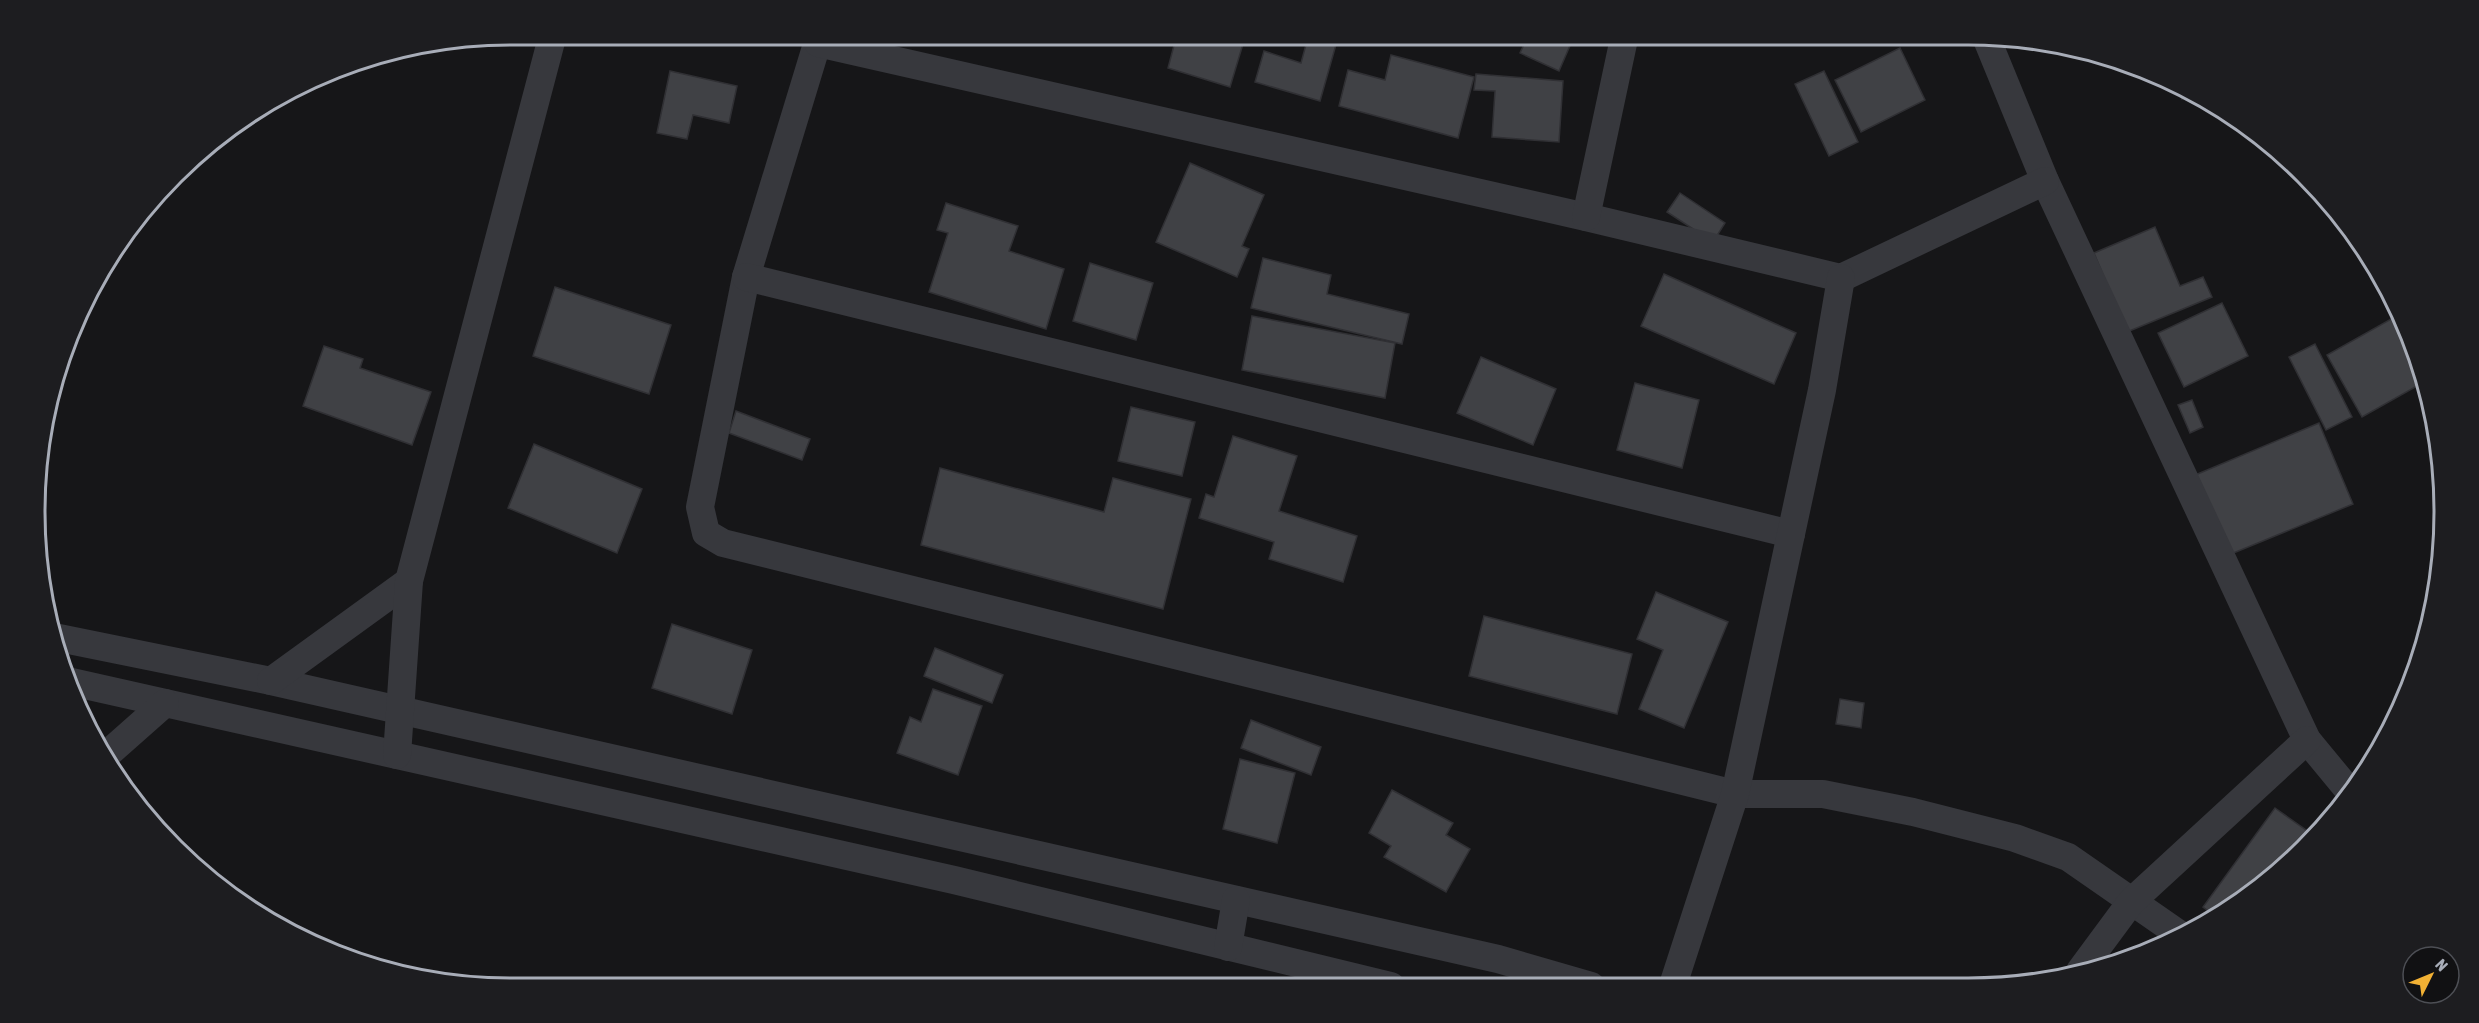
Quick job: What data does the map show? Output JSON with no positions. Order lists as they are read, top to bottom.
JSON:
{
  "north": "top right"
}
